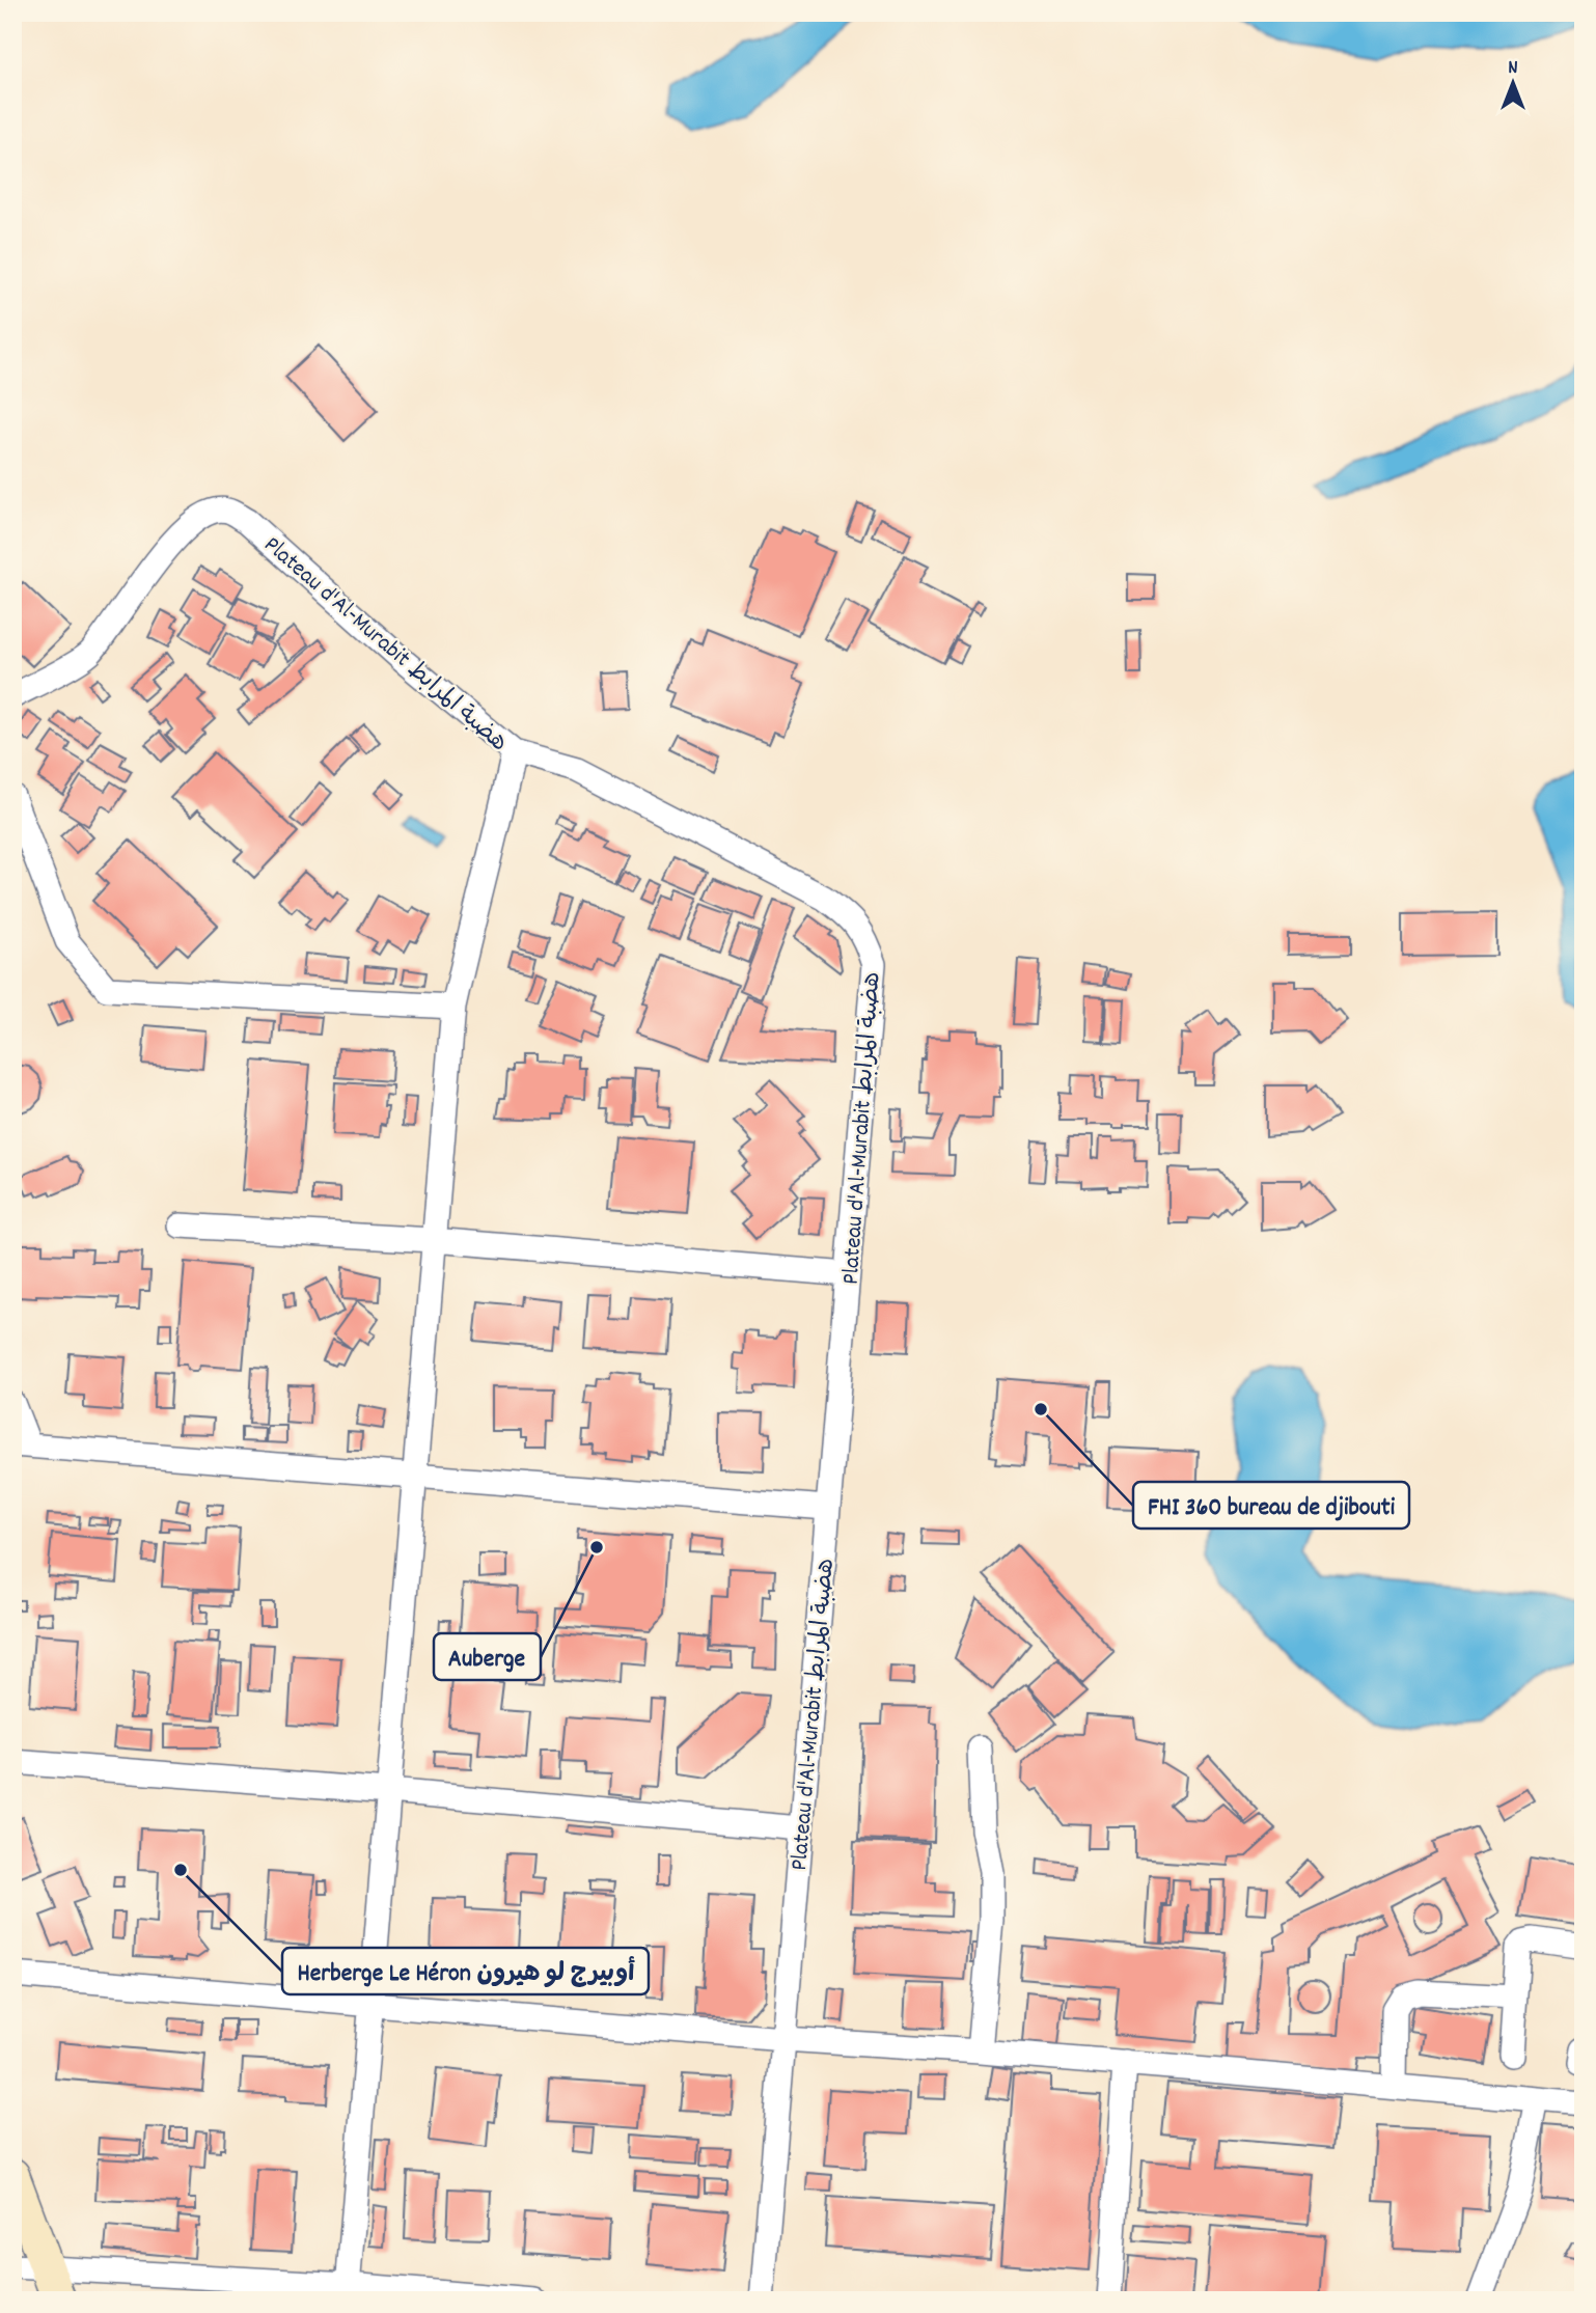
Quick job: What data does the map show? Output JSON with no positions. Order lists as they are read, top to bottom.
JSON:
{
  "streets": {
    "street": ["Plateau d'Al-Murabit هضبة المرابط"]
  },
  "places": ["FHI 360 bureau de djibouti", "Auberge", "Herberge Le Héron أوبيرج لو هيرون"],
  "north": "top"
}
